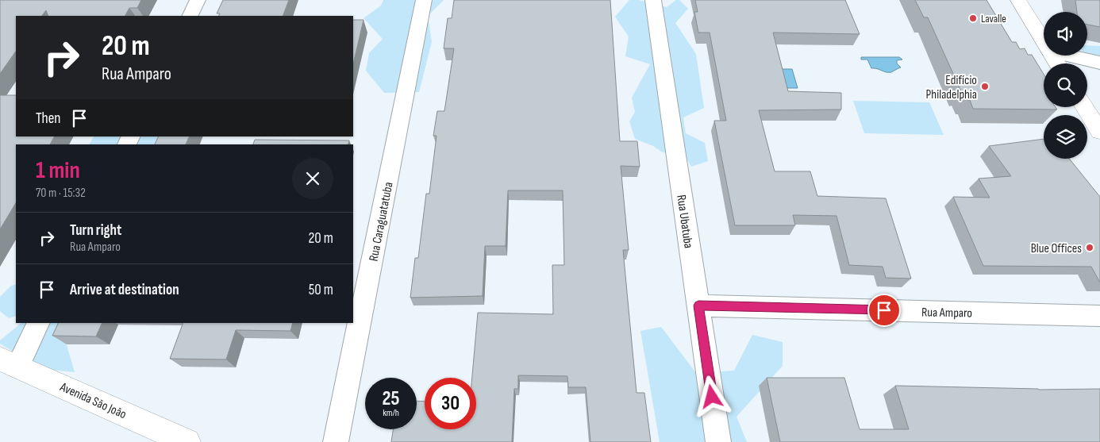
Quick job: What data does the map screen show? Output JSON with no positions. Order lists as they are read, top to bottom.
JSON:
{
  "streets": {
    "main road": ["Avenida São João"],
    "street": ["Rua Caraguatatuba", "Rua Ubatuba", "Rua Amparo"]
  },
  "crossings": [
    ["Rua Ubatuba", "Rua Amparo"]
  ],
  "places": ["Lavalle", "Edifício Philadelphia", "Blue Offices"],
  "page": {
    "turn": ["20 m", "Rua Amparo"],
    "then": "Then",
    "heading": ["1 min", "70 m · 15:32"],
    "list": [
      {
        "name": "Turn right",
        "note": "Rua Amparo",
        "value": "20 m"
      },
      {
        "name": "Arrive at destination",
        "value": "50 m"
      }
    ],
    "speed": "25 km/h",
    "limit": "30"
  }
}
